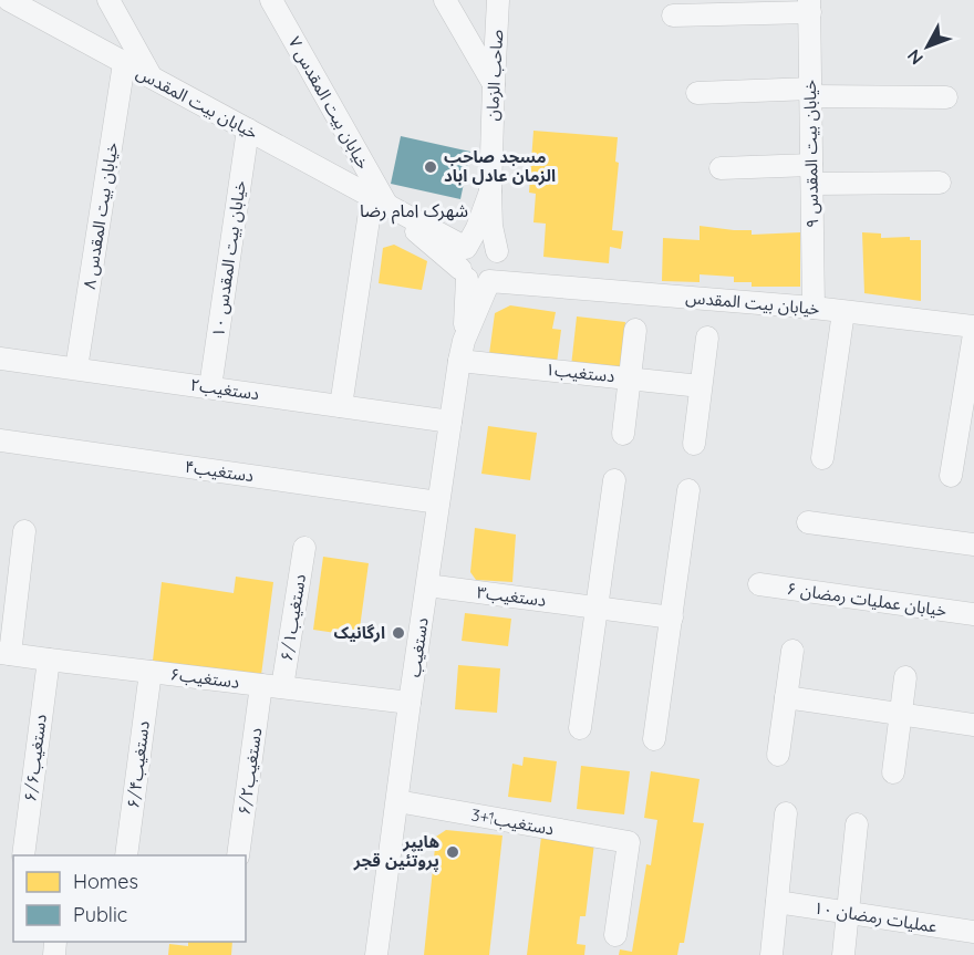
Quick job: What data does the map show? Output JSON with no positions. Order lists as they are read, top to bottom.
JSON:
{
  "streets": {
    "street": [
      "صاحب الزمان",
      "خیابان بیت المقدس",
      "خیابان بیت المقدس ۷",
      "خیابان بیت المقدس ۹",
      "خیابان بیت المقدس ۸",
      "خیابان بیت المقدس ۱۰",
      "دستغیب۱",
      "۲دستغیب",
      "دستغیب۴",
      "دستغیب۳",
      "خیابان عملیات رمضان ۶",
      "دستغیب۶/۱",
      "دستغیب",
      "دستغیب۶",
      "دستغیب۶/۶",
      "دستغیب۶/۴",
      "دستغیب۶/۲",
      "3+1دستغیب",
      "عملیات رمضان ۱۰"
    ]
  },
  "crossings": [
    ["خیابان بیت المقدس", "خیابان بیت المقدس ۷"],
    ["خیابان بیت المقدس", "خیابان بیت المقدس ۹"],
    ["خیابان بیت المقدس", "خیابان بیت المقدس ۸"],
    ["خیابان بیت المقدس", "خیابان بیت المقدس ۱۰"],
    ["خیابان بیت المقدس ۸", "۲دستغیب"],
    ["خیابان بیت المقدس ۱۰", "۲دستغیب"],
    ["دستغیب۱", "دستغیب"],
    ["۲دستغیب", "دستغیب"],
    ["دستغیب۴", "دستغیب"],
    ["دستغیب۳", "دستغیب"],
    ["دستغیب۶/۱", "دستغیب۶"],
    ["دستغیب۶/۱", "دستغیب۶/۲"],
    ["دستغیب", "دستغیب۶"],
    ["دستغیب", "3+1دستغیب"],
    ["دستغیب۶", "دستغیب۶/۶"],
    ["دستغیب۶", "دستغیب۶/۴"],
    ["دستغیب۶", "دستغیب۶/۲"]
  ],
  "districts": ["شهرک امام رضا"],
  "places": ["مسجد صاحب الزمان عادل اباد", "ارگانیک", "هایپر پروتئین قجر"],
  "legend": ["Homes", "Public"],
  "north": "bottom left"
}
